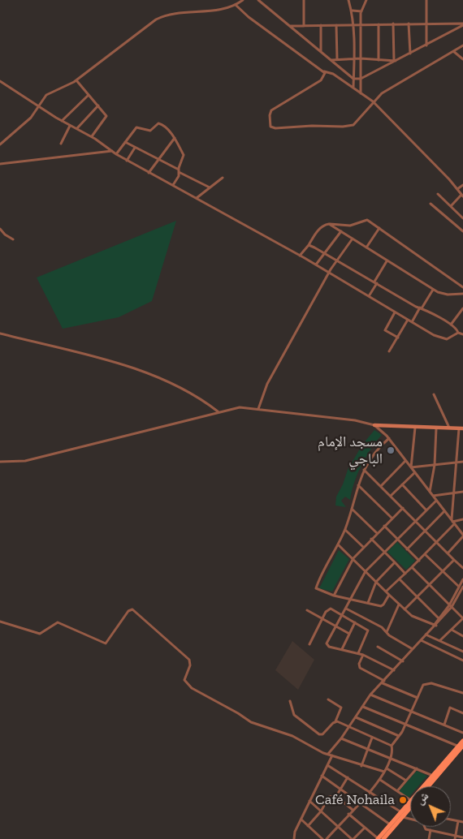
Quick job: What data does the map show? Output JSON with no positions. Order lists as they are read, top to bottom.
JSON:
{
  "places": ["مسجد الإمام الباجي", "Café Nohaila"],
  "north": "top left"
}
